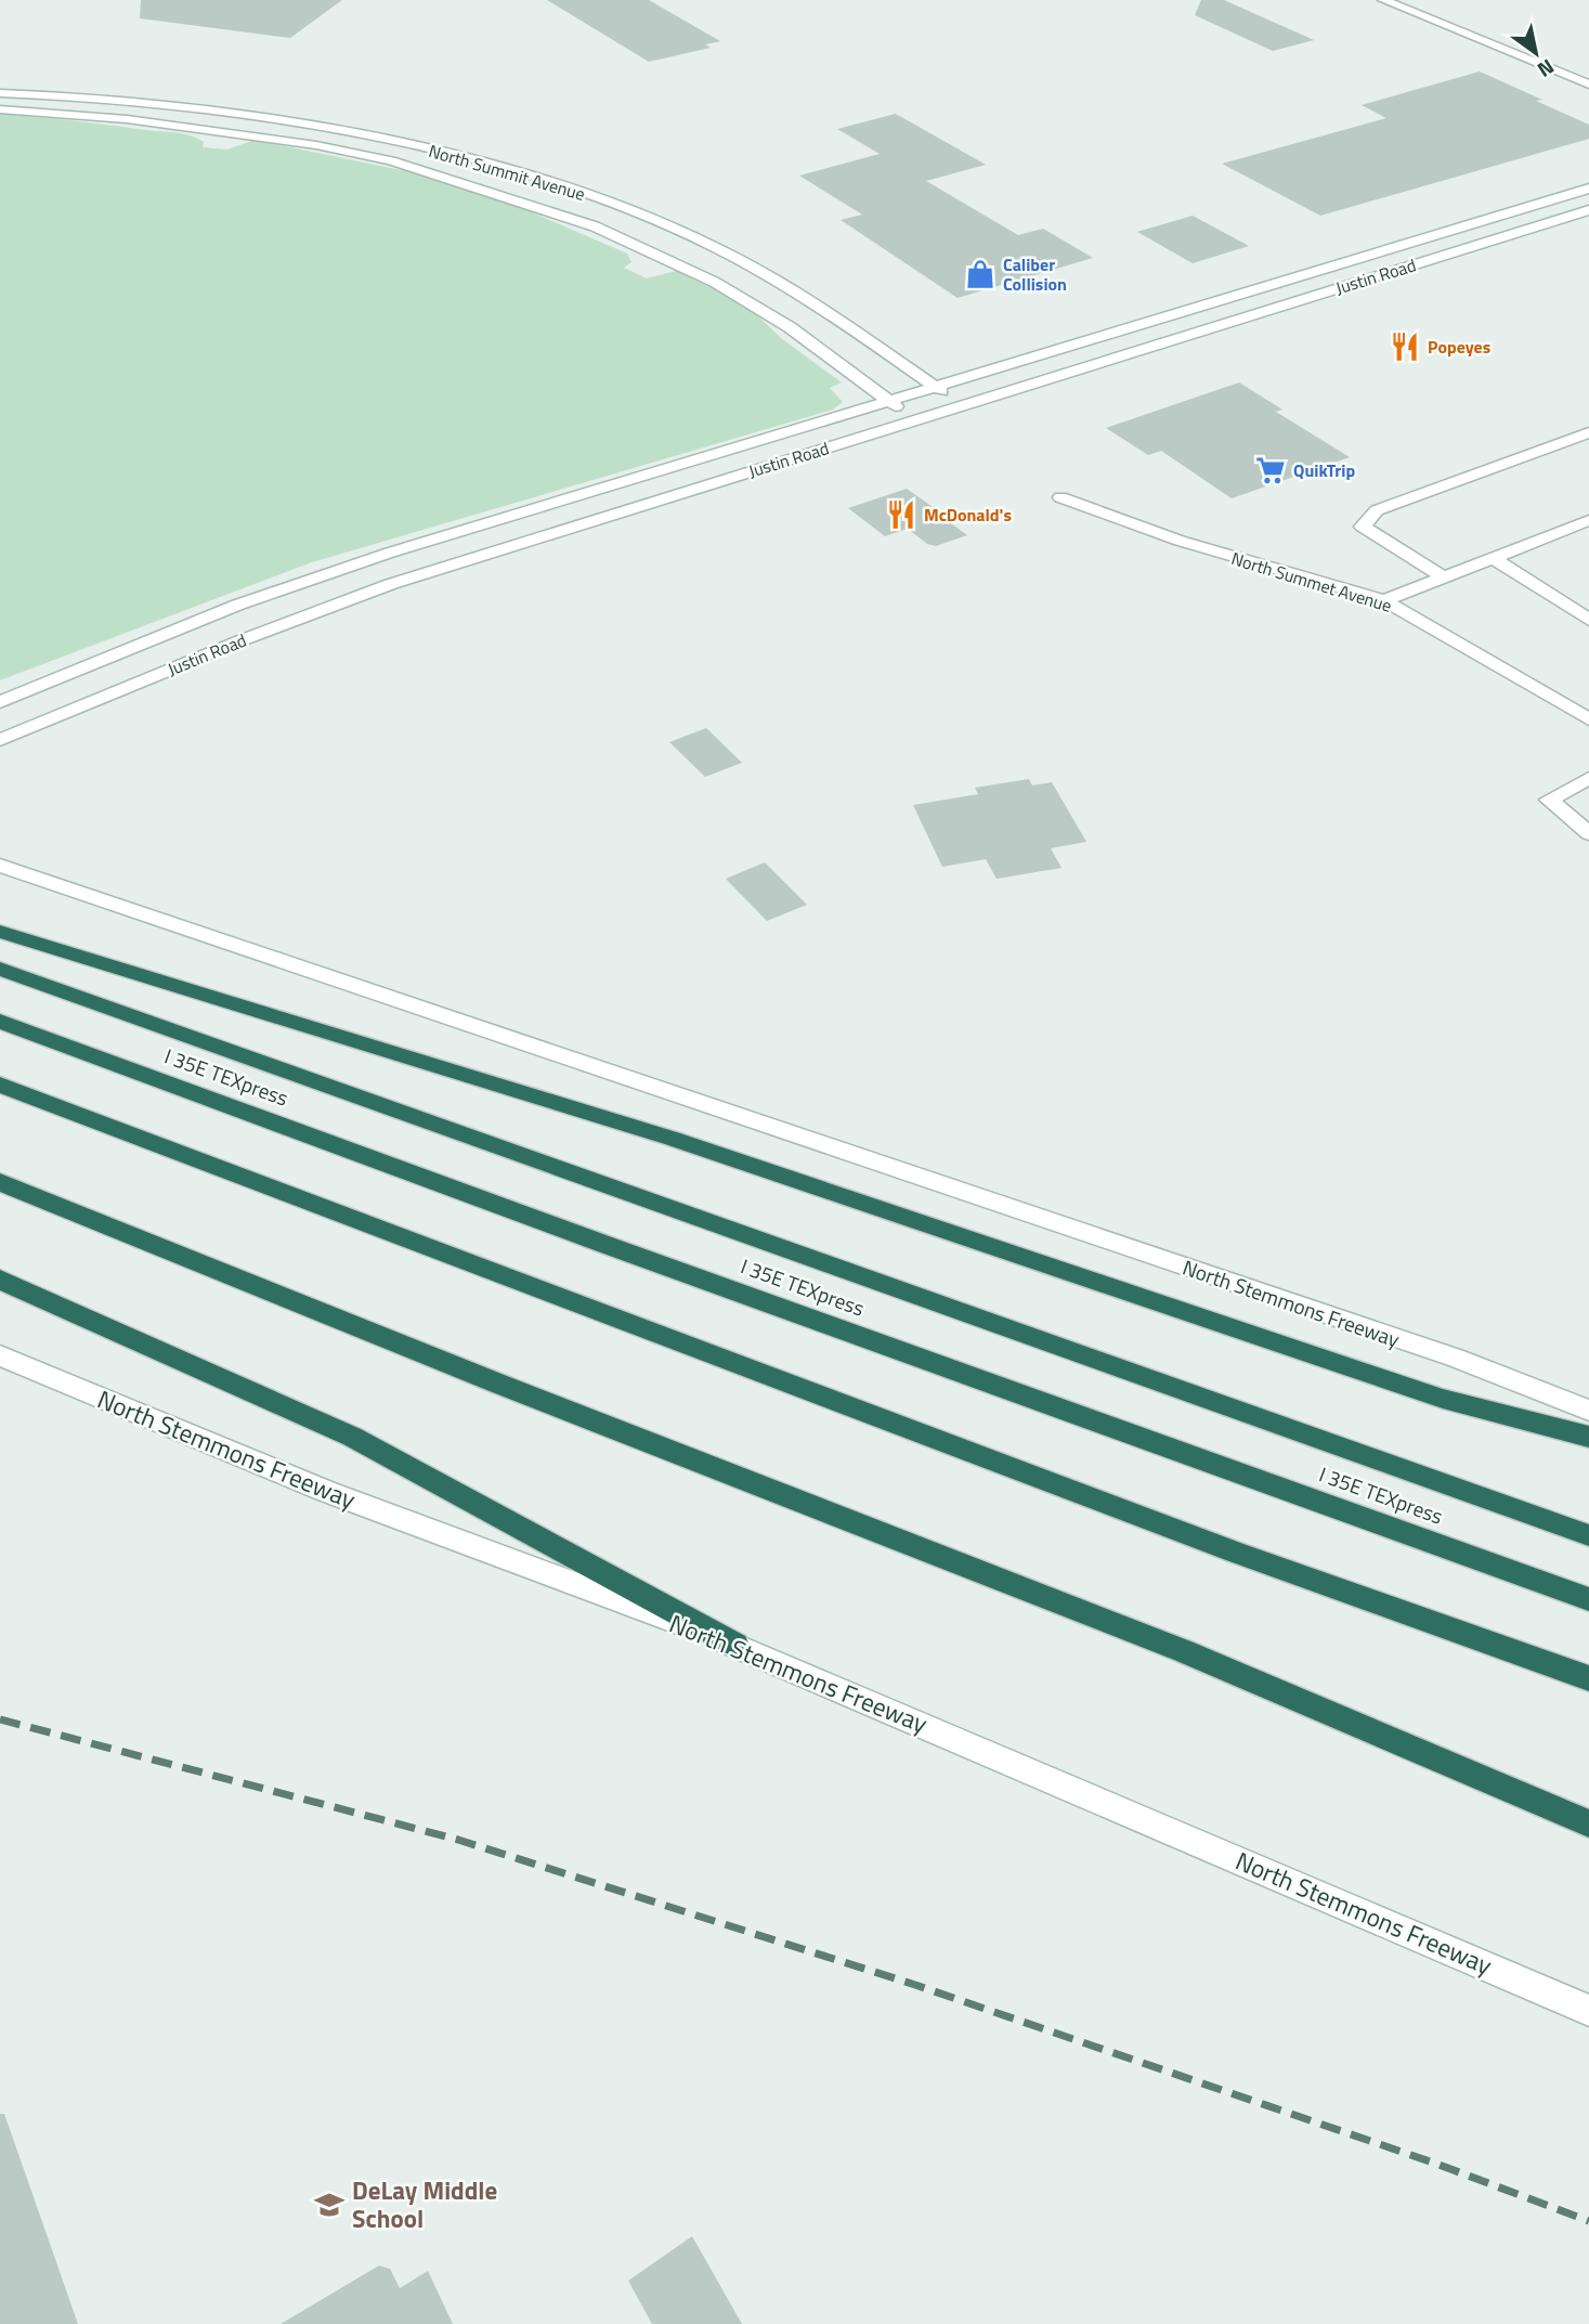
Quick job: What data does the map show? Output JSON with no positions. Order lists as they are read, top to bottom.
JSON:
{
  "streets": {
    "highway": ["I 35E TEXpress"],
    "main road": [
      "North Summit Avenue",
      "Justin Road",
      "North Summet Avenue",
      "North Stemmons Freeway"
    ]
  },
  "crossings": [
    ["North Summit Avenue", "Justin Road"]
  ],
  "places": {
    "shop": ["Caliber Collision"],
    "restaurant": ["Popeyes", "McDonald's"],
    "supermarket": ["QuikTrip"],
    "school or university": ["DeLay Middle School"]
  },
  "north": "bottom right"
}
